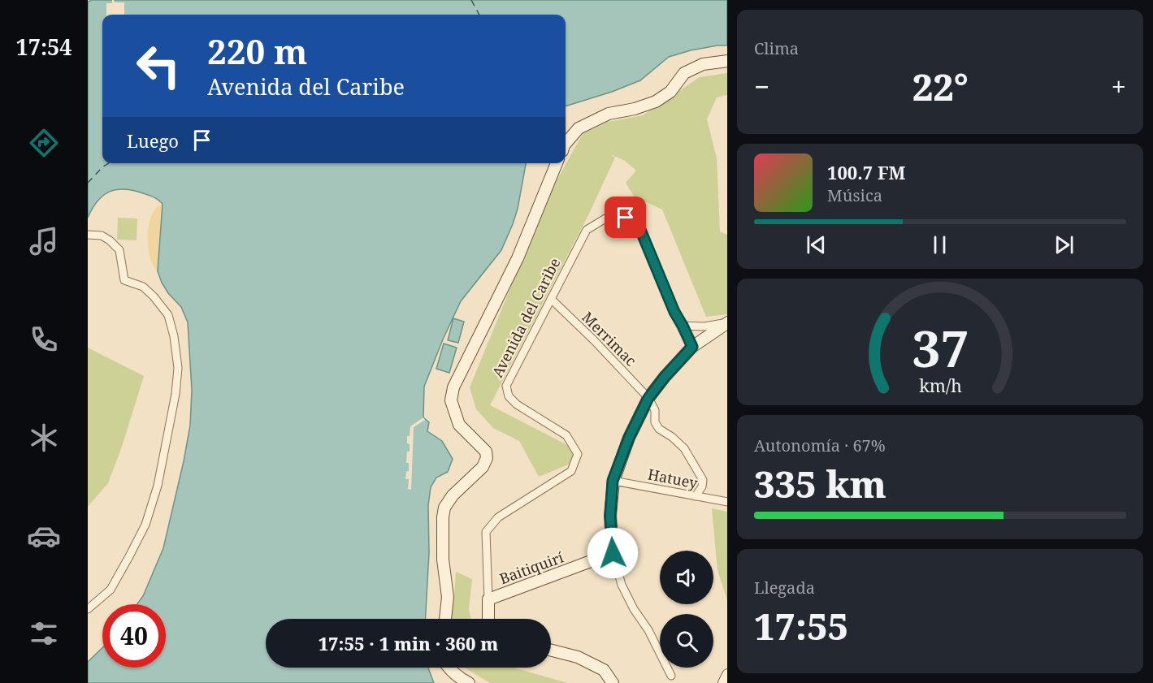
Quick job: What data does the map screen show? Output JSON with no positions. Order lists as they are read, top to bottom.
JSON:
{
  "streets": {
    "main road": ["Avenida del Caribe", "Baitiquirí"],
    "street": ["Merrimac", "Hatuey"]
  },
  "crossings": [
    ["Avenida del Caribe", "Merrimac"],
    ["Avenida del Caribe", "Baitiquirí"]
  ],
  "page": {
    "tabs": "17:54",
    "tile": [
      "Clima",
      ["Autonomía · 67%", "335 km"],
      ["Llegada", "17:55"]
    ],
    "turn": ["220 m", "Avenida del Caribe"],
    "heat": ["−", "22°", "+"],
    "then": "Luego",
    "song": ["100.7 FM", "Música"],
    "limit": "40",
    "trip": "17:55 · 1 min · 360 m",
    "gauge": ["37", "km/h"]
  }
}
